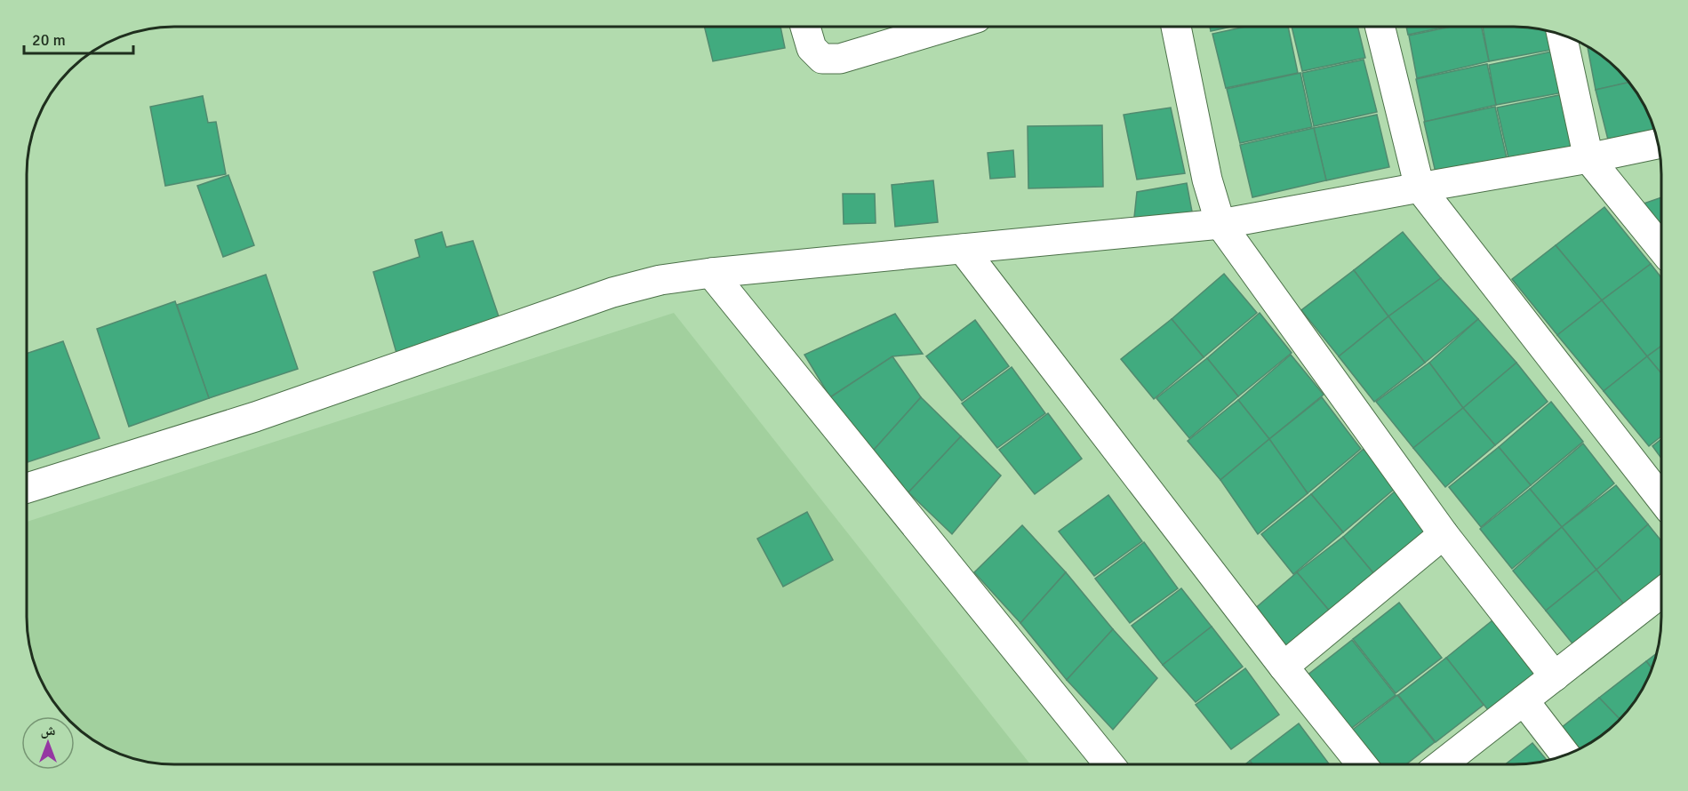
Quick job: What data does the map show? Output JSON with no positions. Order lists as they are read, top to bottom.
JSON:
{
  "scale_bar": "20 m",
  "north": "top"
}
